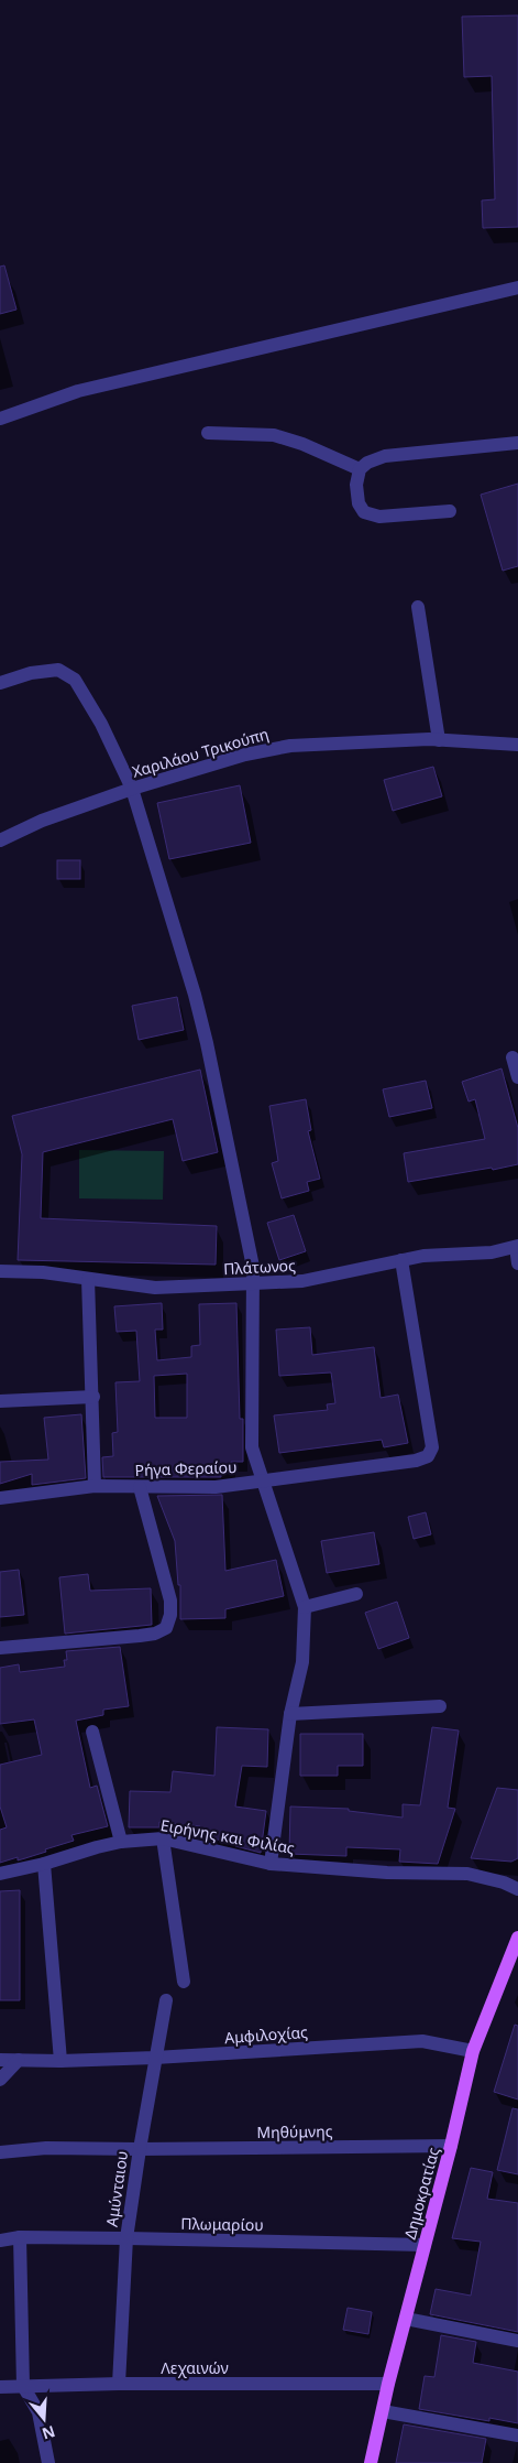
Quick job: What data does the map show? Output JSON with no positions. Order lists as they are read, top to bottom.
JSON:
{
  "streets": {
    "main road": ["Δημοκρατίας"],
    "street": [
      "Χαριλάου Τρικούπη",
      "Πλάτωνος",
      "Ρήγα Φεραίου",
      "Ειρήνης και Φιλίας",
      "Αμφιλοχίας",
      "Μηθύμνης",
      "Αμύνταιου",
      "Πλωμαρίου",
      "Λεχαινών"
    ]
  },
  "crossings": [
    ["Πλάτωνος", "Ρήγα Φεραίου"],
    ["Αμφιλοχίας", "Αμύνταιου"],
    ["Αμφιλοχίας", "Δημοκρατίας"],
    ["Μηθύμνης", "Αμύνταιου"],
    ["Μηθύμνης", "Δημοκρατίας"],
    ["Αμύνταιου", "Πλωμαρίου"],
    ["Αμύνταιου", "Λεχαινών"],
    ["Δημοκρατίας", "Πλωμαρίου"],
    ["Δημοκρατίας", "Λεχαινών"]
  ],
  "north": "bottom"
}
